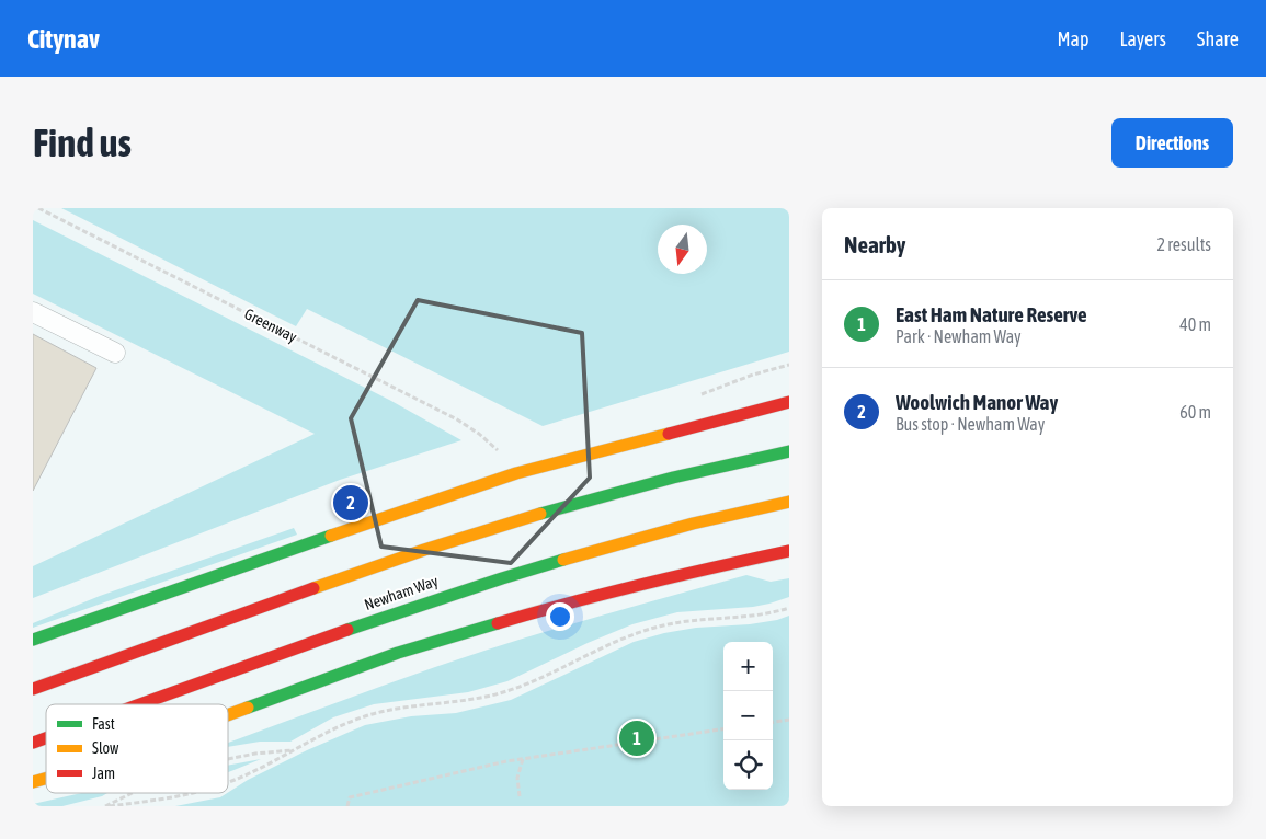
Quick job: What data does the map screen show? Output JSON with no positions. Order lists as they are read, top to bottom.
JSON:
{
  "streets": {
    "highway": ["Newham Way"],
    "path": ["Greenway"]
  },
  "legend": ["Fast", "Slow", "Jam"],
  "north": "bottom",
  "page": {
    "header": "Citynav",
    "nav": ["Map", "Layers", "Share"],
    "buttons": "Directions",
    "title": "Find us",
    "heading": ["Nearby", "2 results"],
    "list": [
      {
        "mark": "1",
        "name": "East Ham Nature Reserve",
        "note": "Park · Newham Way",
        "value": "40 m"
      },
      {
        "mark": "2",
        "name": "Woolwich Manor Way",
        "note": "Bus stop · Newham Way",
        "value": "60 m"
      }
    ],
    "pins": ["2", "1"],
    "map_buttons": ["+", "−"]
  }
}
